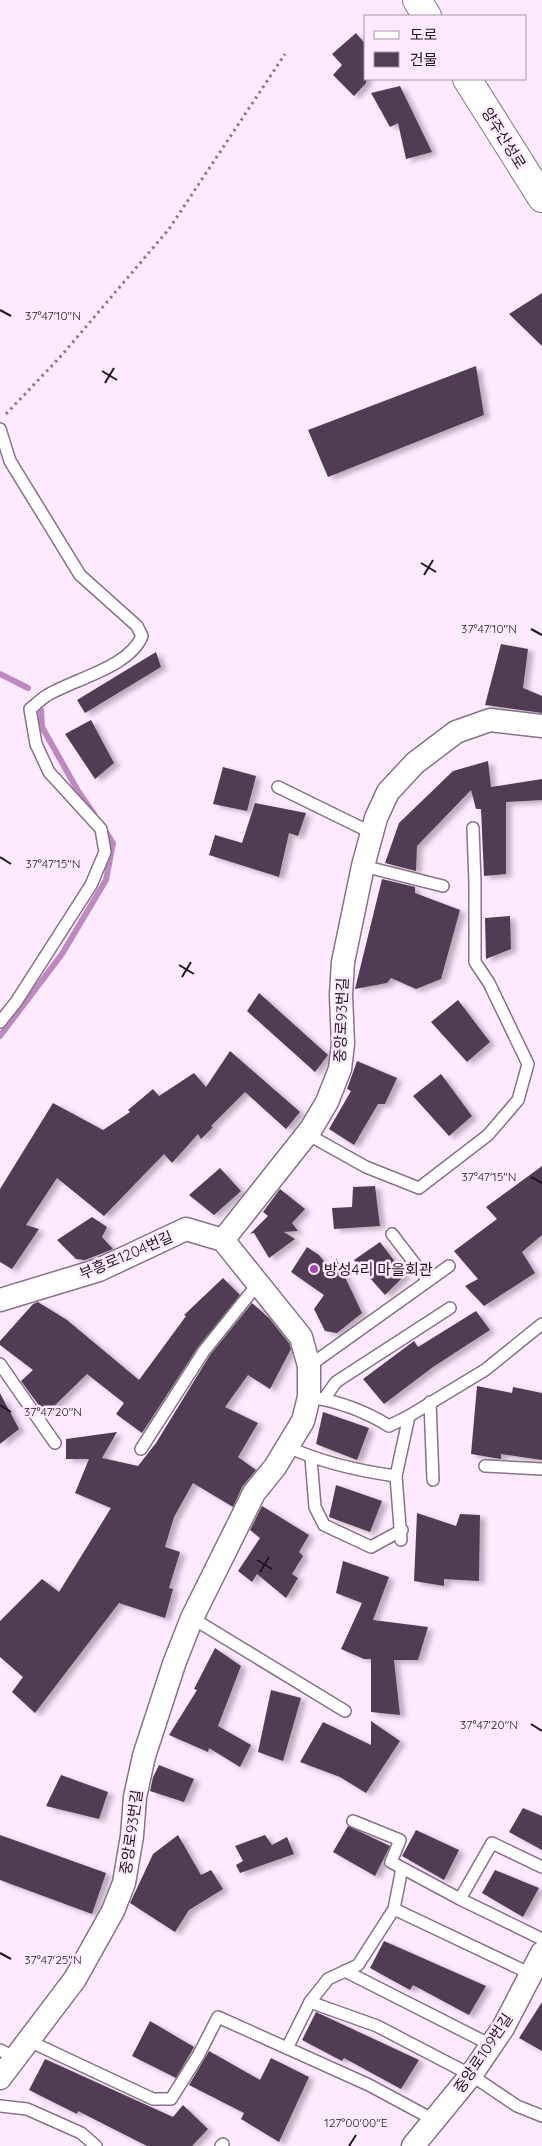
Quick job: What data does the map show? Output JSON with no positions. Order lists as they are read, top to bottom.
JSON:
{
  "streets": {
    "street": [
      "양주산성로",
      "중앙로93번길",
      "부흥로1204번길",
      "중앙로109번길"
    ]
  },
  "crossings": [
    ["중앙로93번길", "부흥로1204번길"]
  ],
  "places": ["방성4리 마을회관"],
  "legend": ["도로", "건물"],
  "coordinates": [
    "37°47'10\"N",
    "37°47'15\"N",
    "37°47'20\"N",
    "37°47'25\"N",
    "127°00'00\"E"
  ]
}
